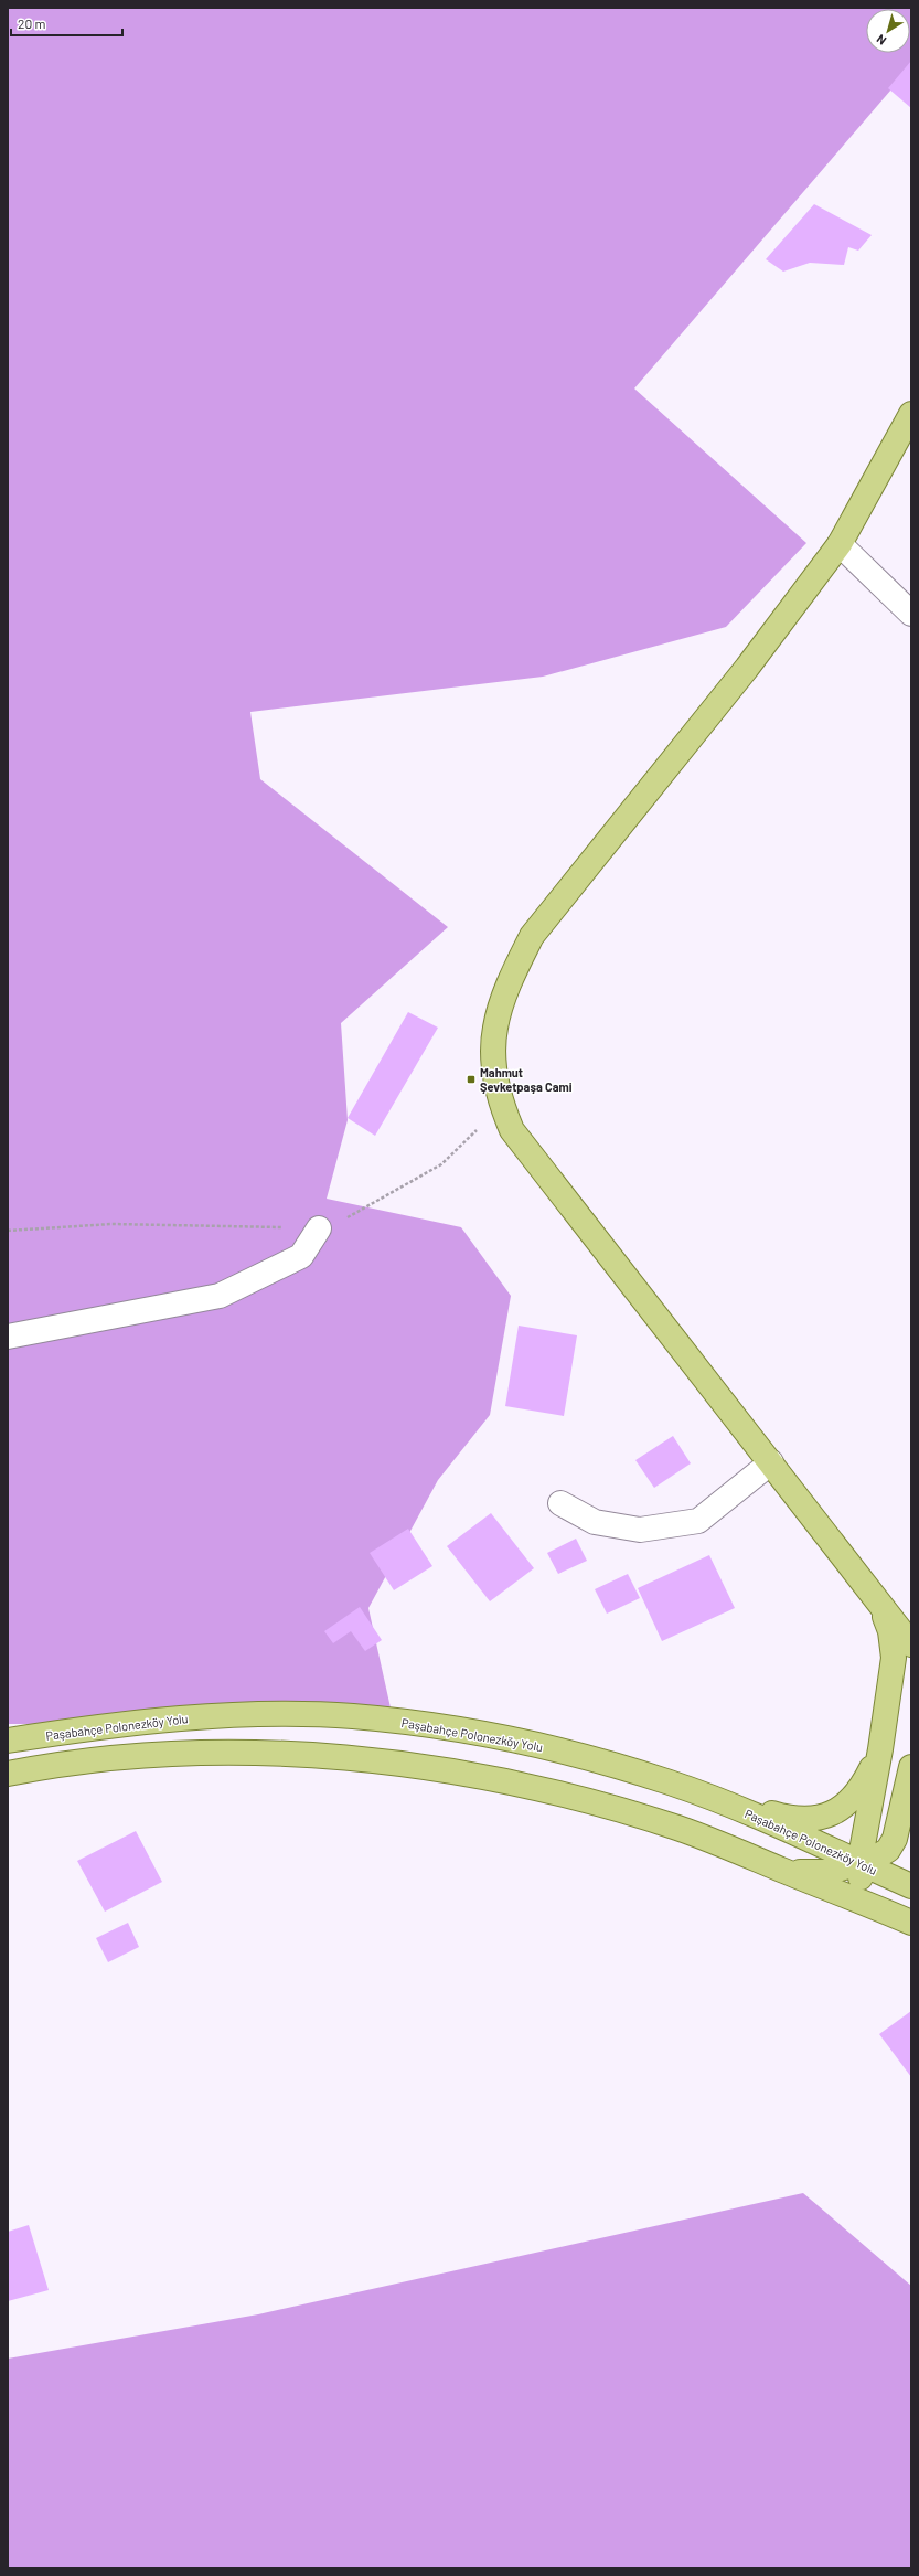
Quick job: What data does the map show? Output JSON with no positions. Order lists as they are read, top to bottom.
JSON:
{
  "streets": {
    "main road": ["Paşabahçe Polonezköy Yolu"]
  },
  "places": {
    "transit": ["Mahmut Şevketpaşa Cami"]
  },
  "scale_bar": "20 m",
  "north": "bottom left"
}
